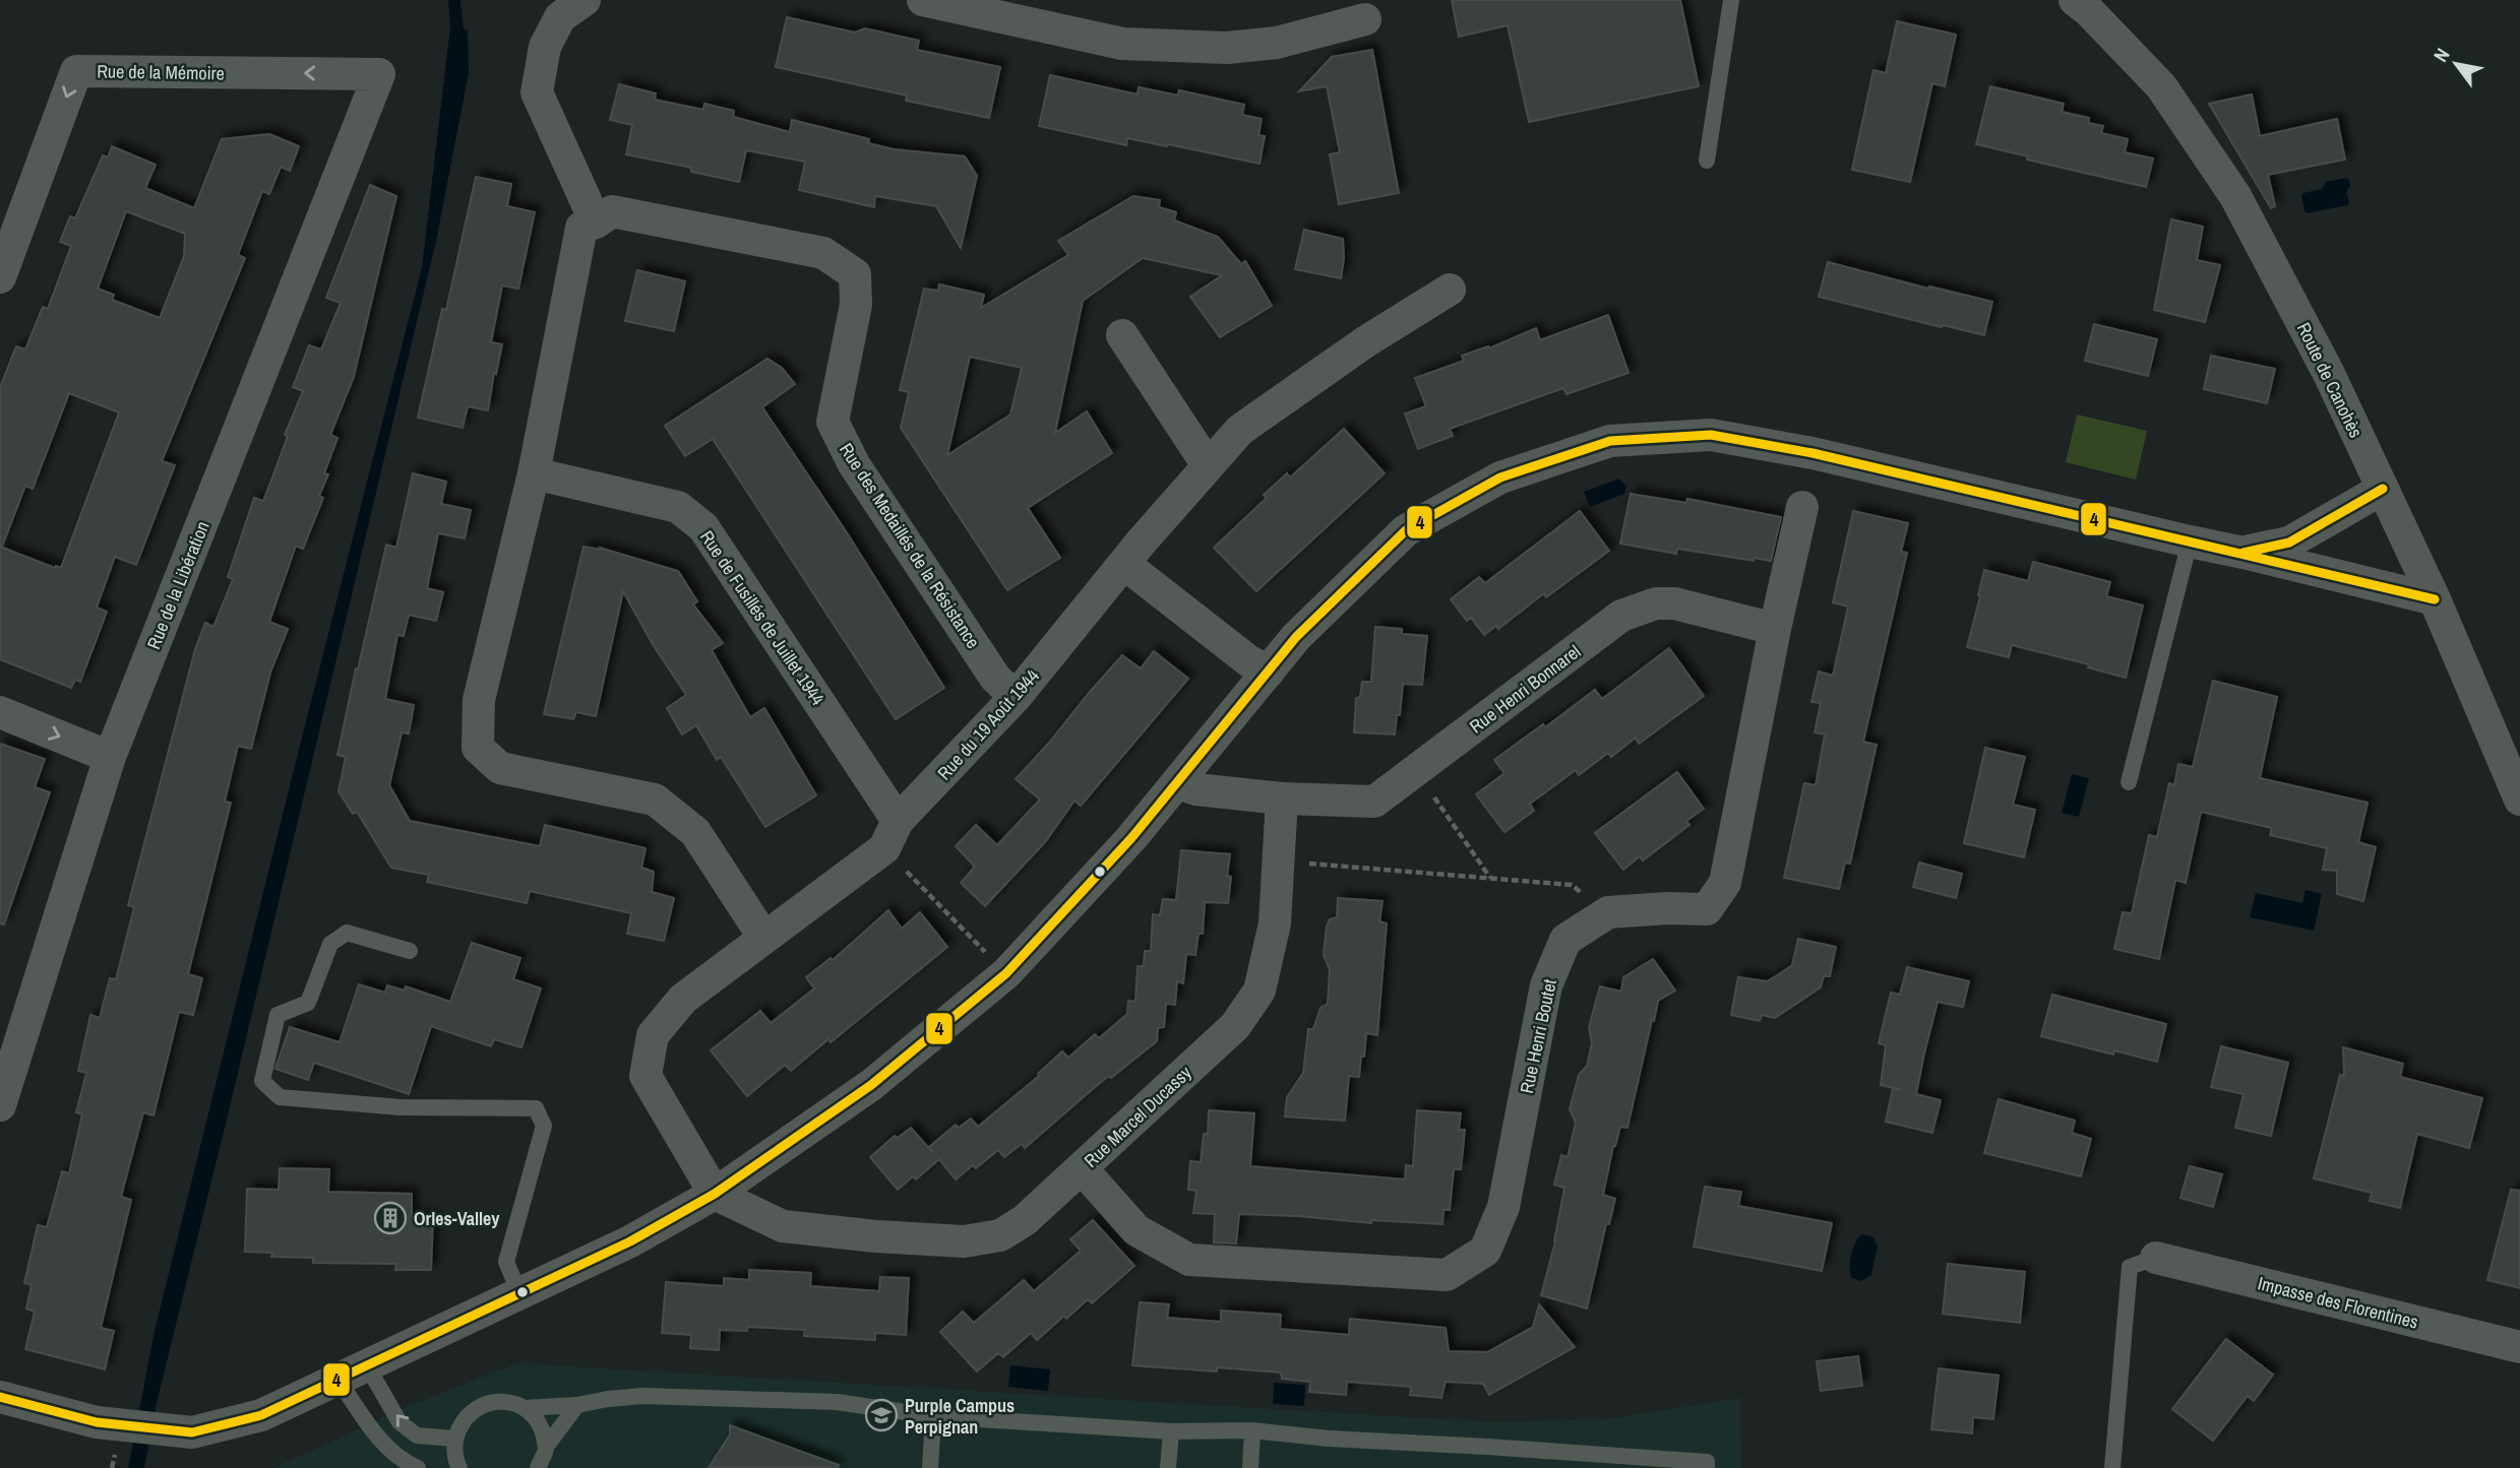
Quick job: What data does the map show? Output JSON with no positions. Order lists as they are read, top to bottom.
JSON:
{
  "streets": {
    "street": [
      "Rue de la Mémoire",
      "Route de Canohès",
      "Rue des Medaillés de la Résistance",
      "Rue de la Libération",
      "Rue de Fusillés de Juillet 1944",
      "Rue Henri Bonnarel",
      "Rue du 19 Août 1944",
      "Rue Henri Boutet",
      "Rue Marcel Ducassy",
      "Impasse des Florentines"
    ]
  },
  "crossings": [
    ["Rue de la Mémoire", "Rue de la Libération"],
    ["Rue des Medaillés de la Résistance", "Rue du 19 Août 1944"],
    ["Rue de Fusillés de Juillet 1944", "Rue du 19 Août 1944"],
    ["Rue Henri Bonnarel", "Rue Henri Boutet"],
    ["Rue Henri Bonnarel", "Rue Marcel Ducassy"],
    ["Rue du 19 Août 1944", "Rue Marcel Ducassy"],
    ["Rue Henri Boutet", "Rue Marcel Ducassy"]
  ],
  "one_way": ["Rue de la Mémoire"],
  "places": {
    "building": ["Orles-Valley"],
    "school or university": ["Purple Campus Perpignan"]
  },
  "lines": ["transit line 4"],
  "north": "top left"
}
